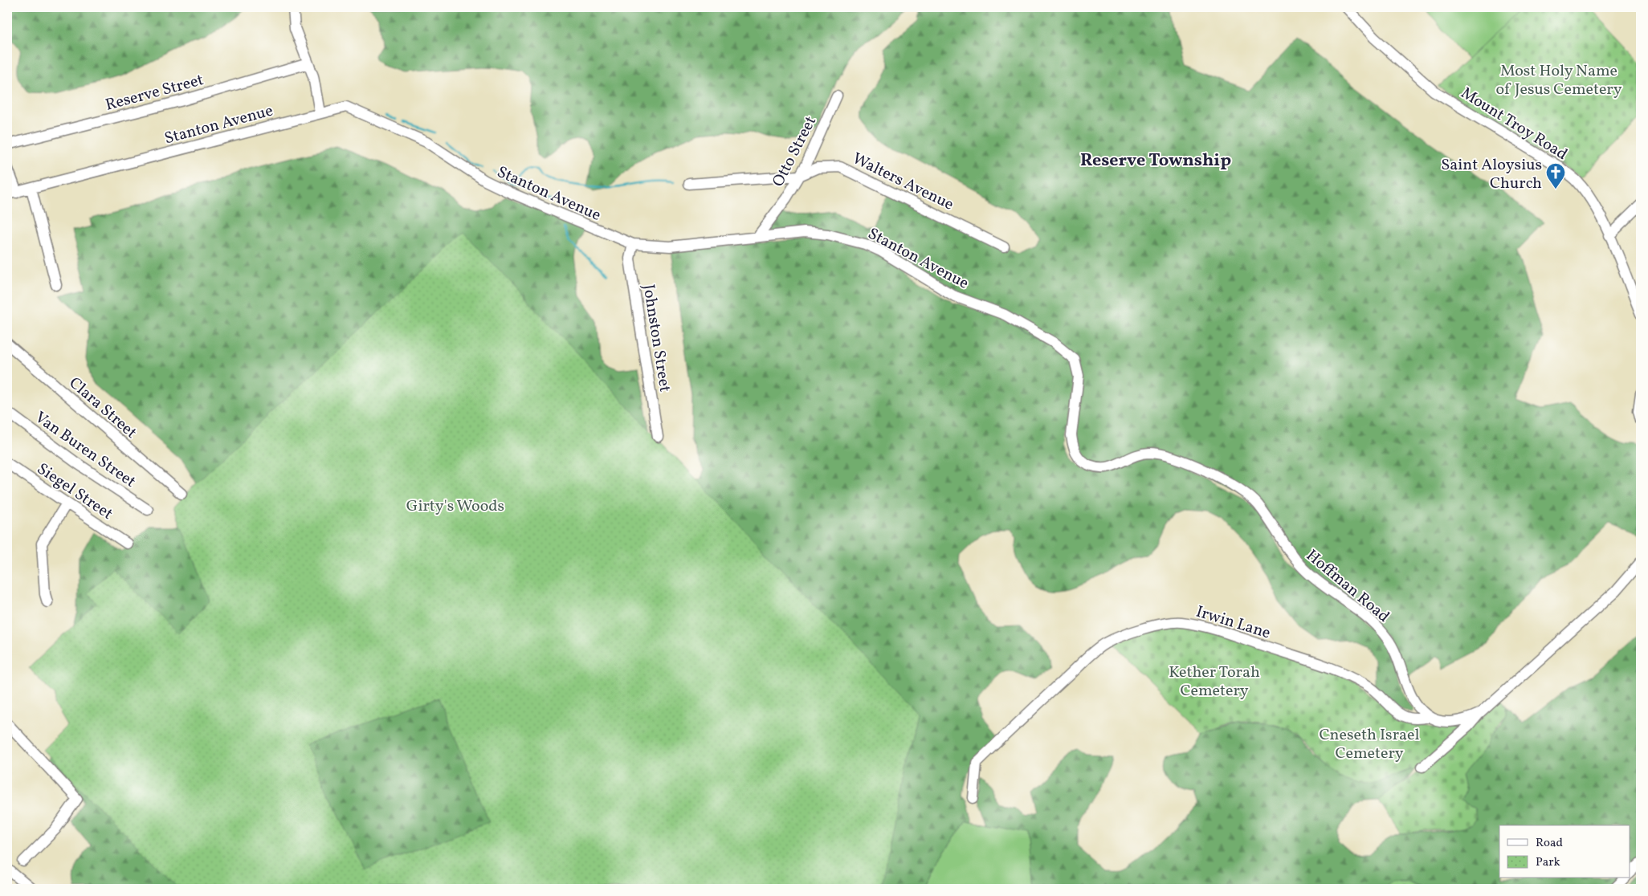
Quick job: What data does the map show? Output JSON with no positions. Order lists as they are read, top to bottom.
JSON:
{
  "streets": {
    "street": [
      "Reserve Street",
      "Mount Troy Road",
      "Stanton Avenue",
      "Otto Street",
      "Walters Avenue",
      "Johnston Street",
      "Clara Street",
      "Van Buren Street",
      "Siegel Street",
      "Hoffman Road",
      "Irwin Lane"
    ]
  },
  "crossings": [
    ["Stanton Avenue", "Otto Street"],
    ["Stanton Avenue", "Johnston Street"],
    ["Stanton Avenue", "Hoffman Road"],
    ["Otto Street", "Walters Avenue"],
    ["Hoffman Road", "Irwin Lane"]
  ],
  "districts": ["Reserve Township"],
  "parks": [
    "Most Holy Name of Jesus Cemetery",
    "Girty's Woods",
    "Kether Torah Cemetery",
    "Cneseth Israel Cemetery"
  ],
  "places": {
    "church": ["Saint Aloysius Church"]
  },
  "legend": ["Road", "Park"]
}
